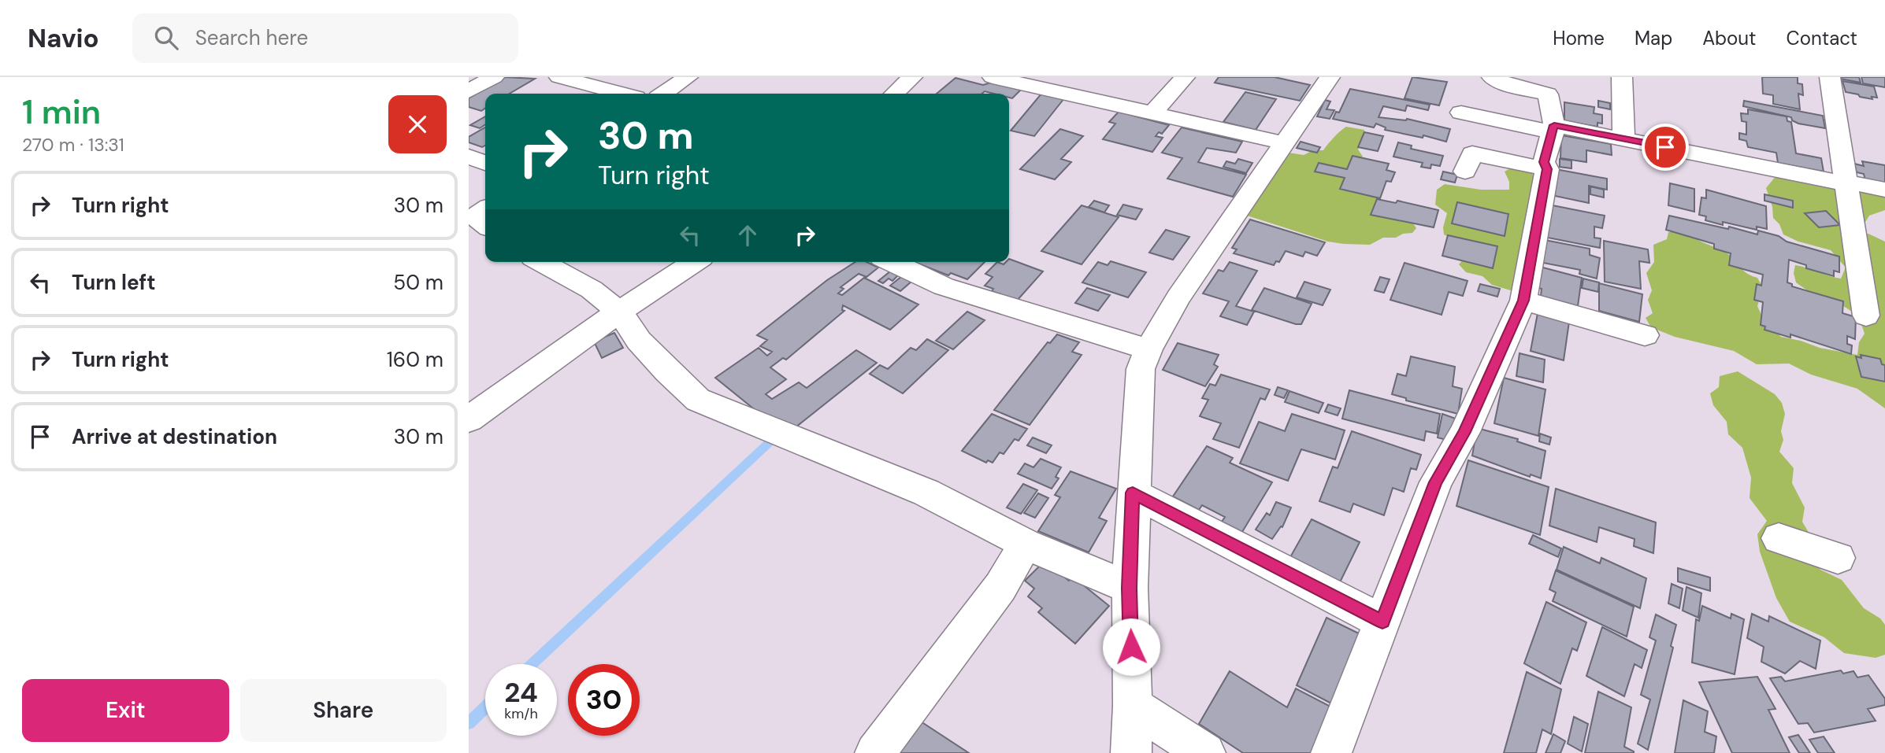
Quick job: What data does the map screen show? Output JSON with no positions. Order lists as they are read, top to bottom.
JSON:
{
  "page": {
    "header": "Navio",
    "search": "Search here",
    "nav": [
      "Home",
      "Map",
      "About",
      "Contact"
    ],
    "heading": ["1 min", "270 m · 13:31"],
    "turn": ["30 m", "Turn right"],
    "list": [
      {
        "name": "Turn right",
        "value": "30 m"
      },
      {
        "name": "Turn left",
        "value": "50 m"
      },
      {
        "name": "Turn right",
        "value": "160 m"
      },
      {
        "name": "Arrive at destination",
        "value": "30 m"
      }
    ],
    "speed": "24 km/h",
    "limit": "30",
    "buttons": ["Exit", "Share"]
  }
}
